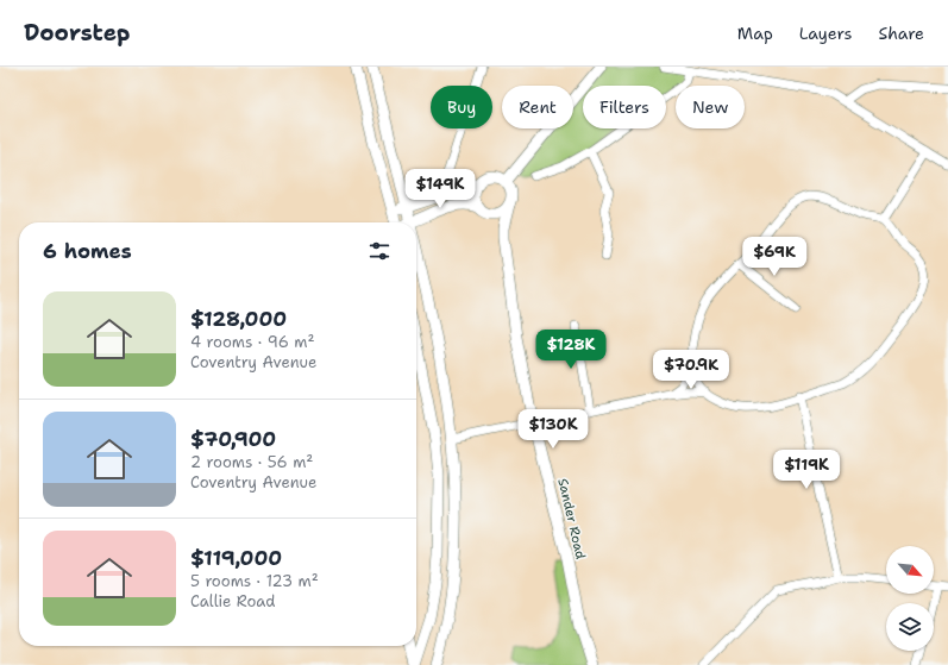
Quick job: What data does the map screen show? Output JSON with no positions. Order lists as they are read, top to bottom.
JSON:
{
  "streets": {
    "main road": ["Sander Road"]
  },
  "north": "bottom right",
  "page": {
    "header": "Doorstep",
    "nav": ["Map", "Layers", "Share"],
    "chip": [
      "Buy",
      "Rent",
      "Filters",
      "New"
    ],
    "price": [
      "$149K",
      "$69K",
      "$128K",
      "$70.9K",
      "$130K",
      "$119K"
    ],
    "heading": "6 homes",
    "list": [
      {
        "name": "$128,000",
        "note": "4 rooms · 96 m² · Coventry Avenue"
      },
      {
        "name": "$70,900",
        "note": "2 rooms · 56 m² · Coventry Avenue"
      },
      {
        "name": "$119,000",
        "note": "5 rooms · 123 m² · Callie Road"
      }
    ]
  }
}
